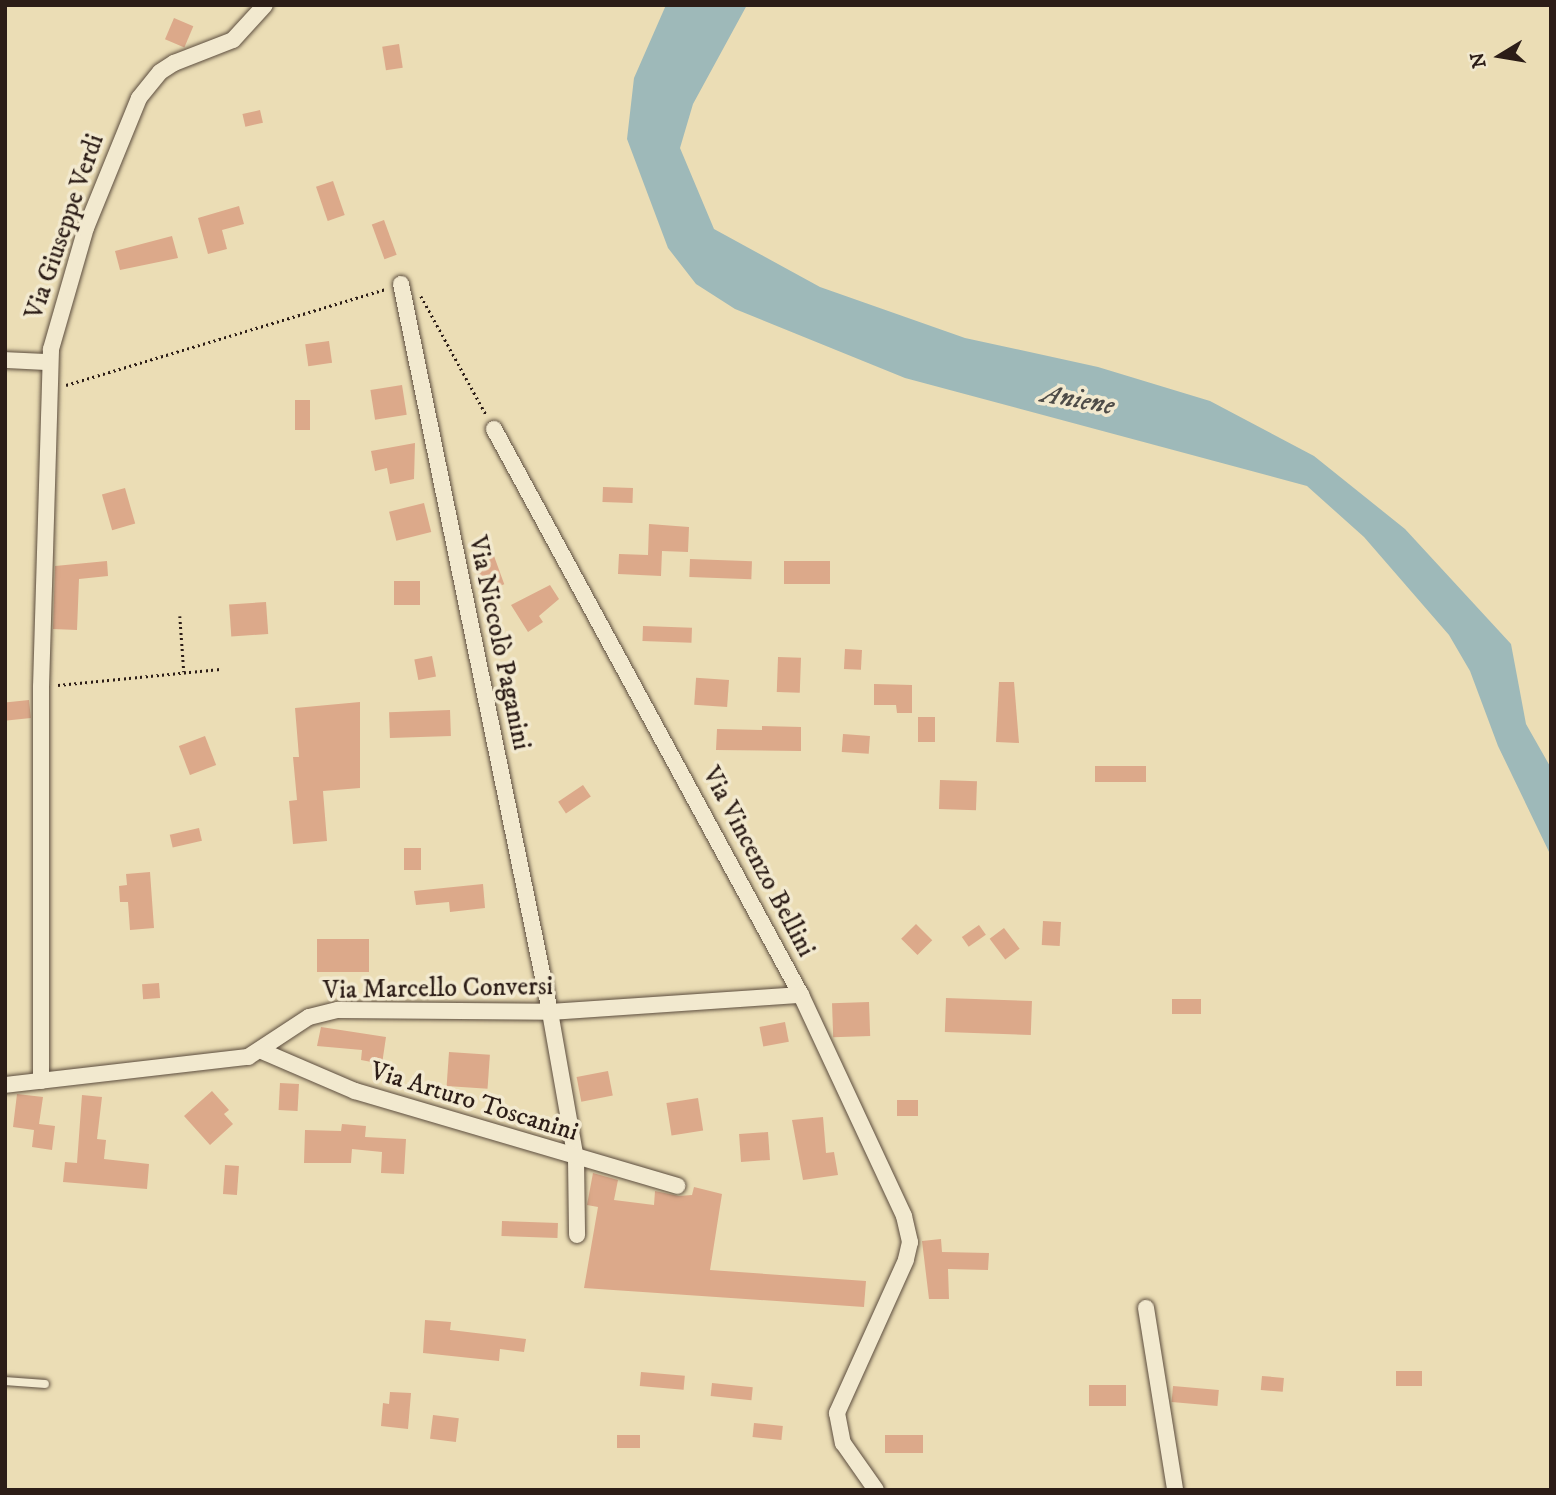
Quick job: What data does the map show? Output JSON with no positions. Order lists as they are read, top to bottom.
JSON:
{
  "streets": {
    "street": [
      "Via Giuseppe Verdi",
      "Via Niccolò Paganini",
      "Via Vincenzo Bellini",
      "Via Marcello Conversi",
      "Via Arturo Toscanini"
    ]
  },
  "crossings": [
    ["Via Giuseppe Verdi", "Via Marcello Conversi"],
    ["Via Niccolò Paganini", "Via Marcello Conversi"],
    ["Via Niccolò Paganini", "Via Arturo Toscanini"],
    ["Via Vincenzo Bellini", "Via Marcello Conversi"],
    ["Via Marcello Conversi", "Via Arturo Toscanini"]
  ],
  "water": ["Aniene"],
  "north": "left"
}
